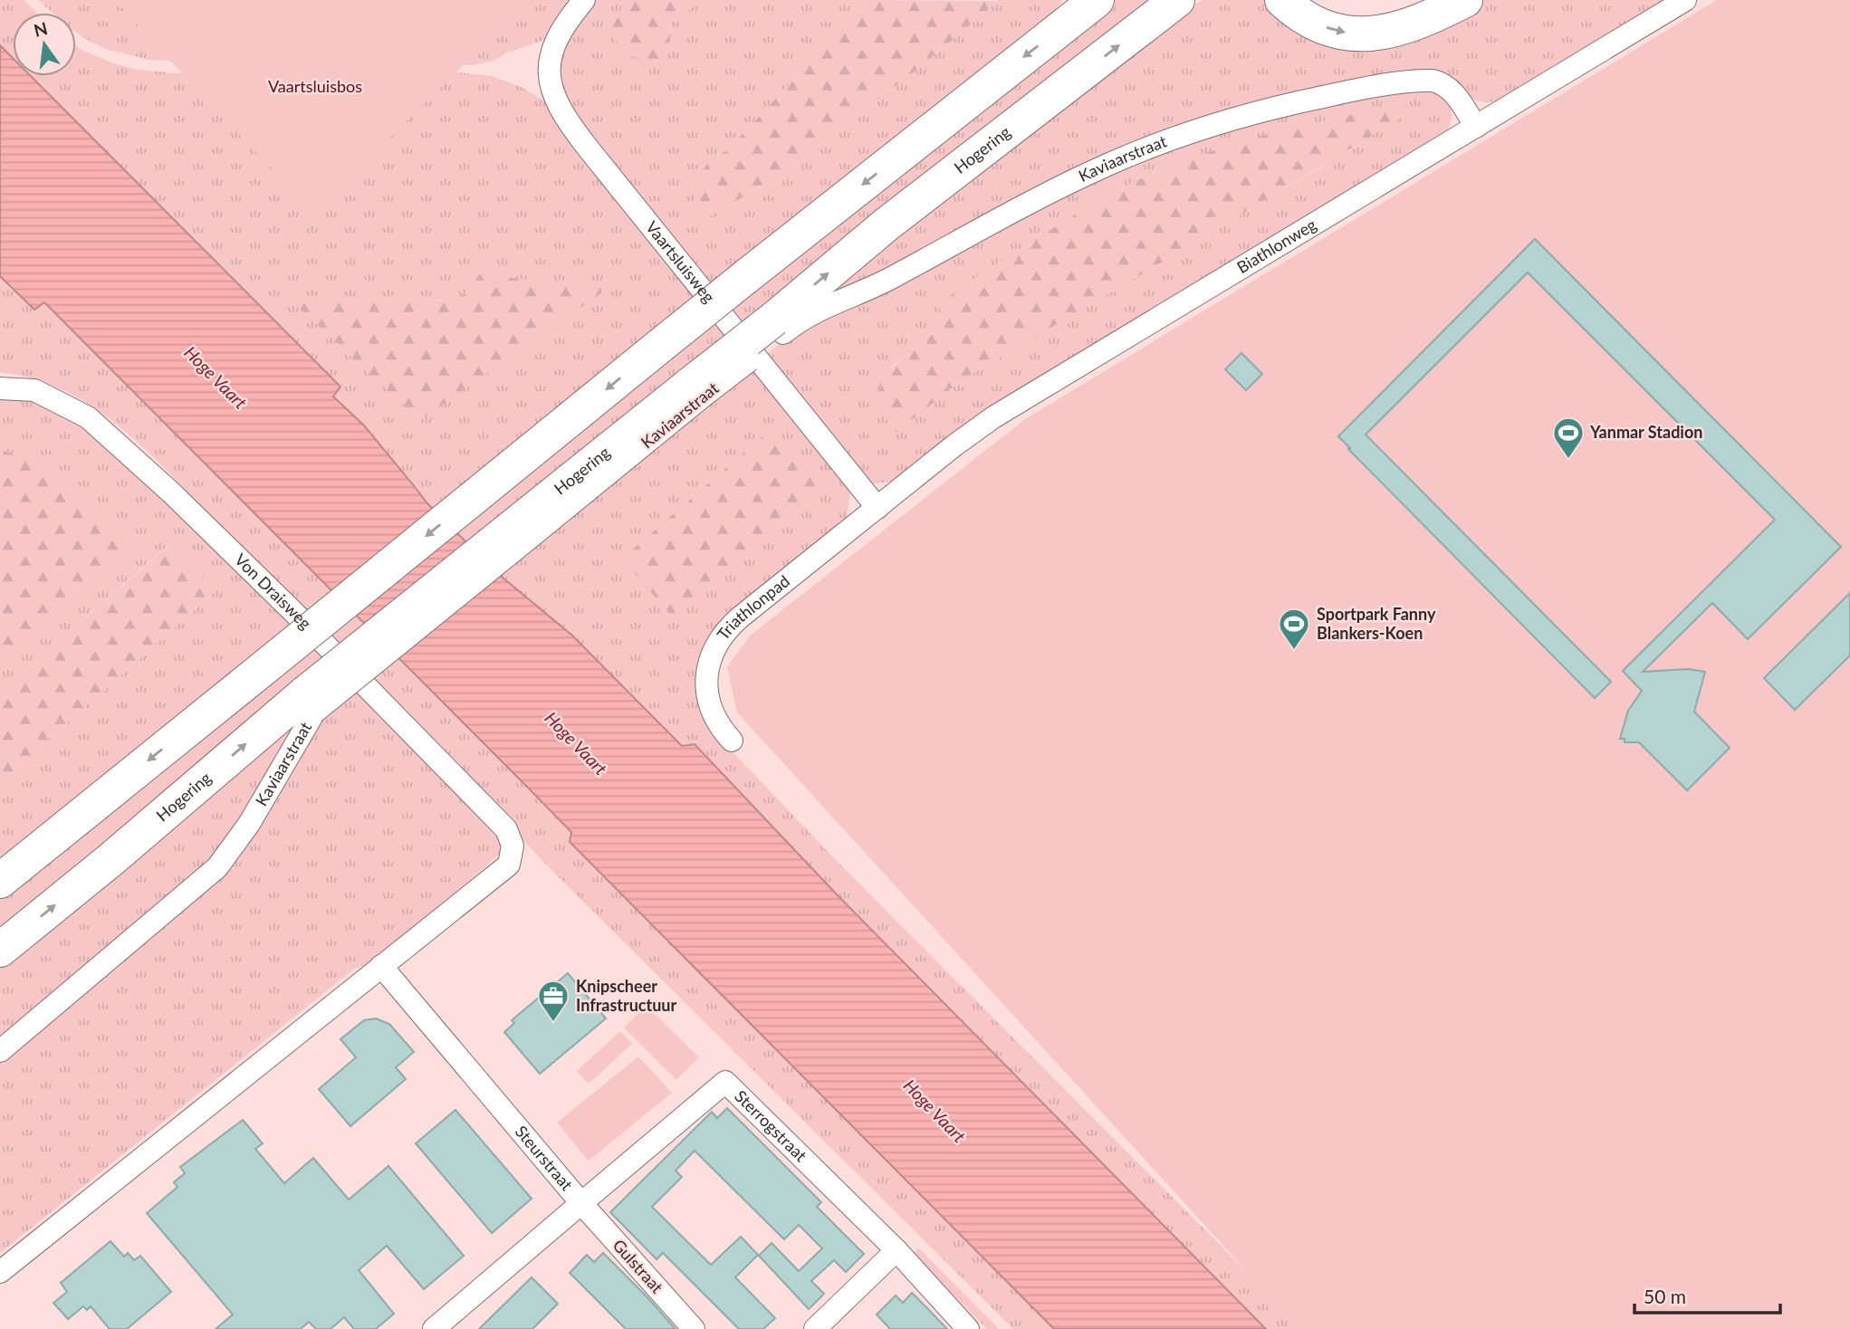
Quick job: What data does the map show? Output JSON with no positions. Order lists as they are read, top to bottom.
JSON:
{
  "streets": {
    "highway": ["Hogering"],
    "street": [
      "Kaviaarstraat",
      "Biathlonweg",
      "Vaartsluisweg",
      "Von Draisweg",
      "Triathlonpad",
      "Sterrogstraat",
      "Steurstraat",
      "Gulstraat"
    ]
  },
  "crossings": [
    ["Hogering", "Kaviaarstraat"],
    ["Kaviaarstraat", "Biathlonweg"],
    ["Biathlonweg", "Vaartsluisweg"],
    ["Biathlonweg", "Triathlonpad"],
    ["Vaartsluisweg", "Triathlonpad"],
    ["Von Draisweg", "Steurstraat"],
    ["Sterrogstraat", "Steurstraat"],
    ["Sterrogstraat", "Gulstraat"],
    ["Steurstraat", "Gulstraat"]
  ],
  "water": ["Hoge Vaart"],
  "parks": ["Vaartsluisbos"],
  "places": {
    "sports": ["Yanmar Stadion", "Sportpark Fanny Blankers-Koen"],
    "office": ["Knipscheer Infrastructuur"]
  },
  "scale_bar": "50 m",
  "north": "top"
}
